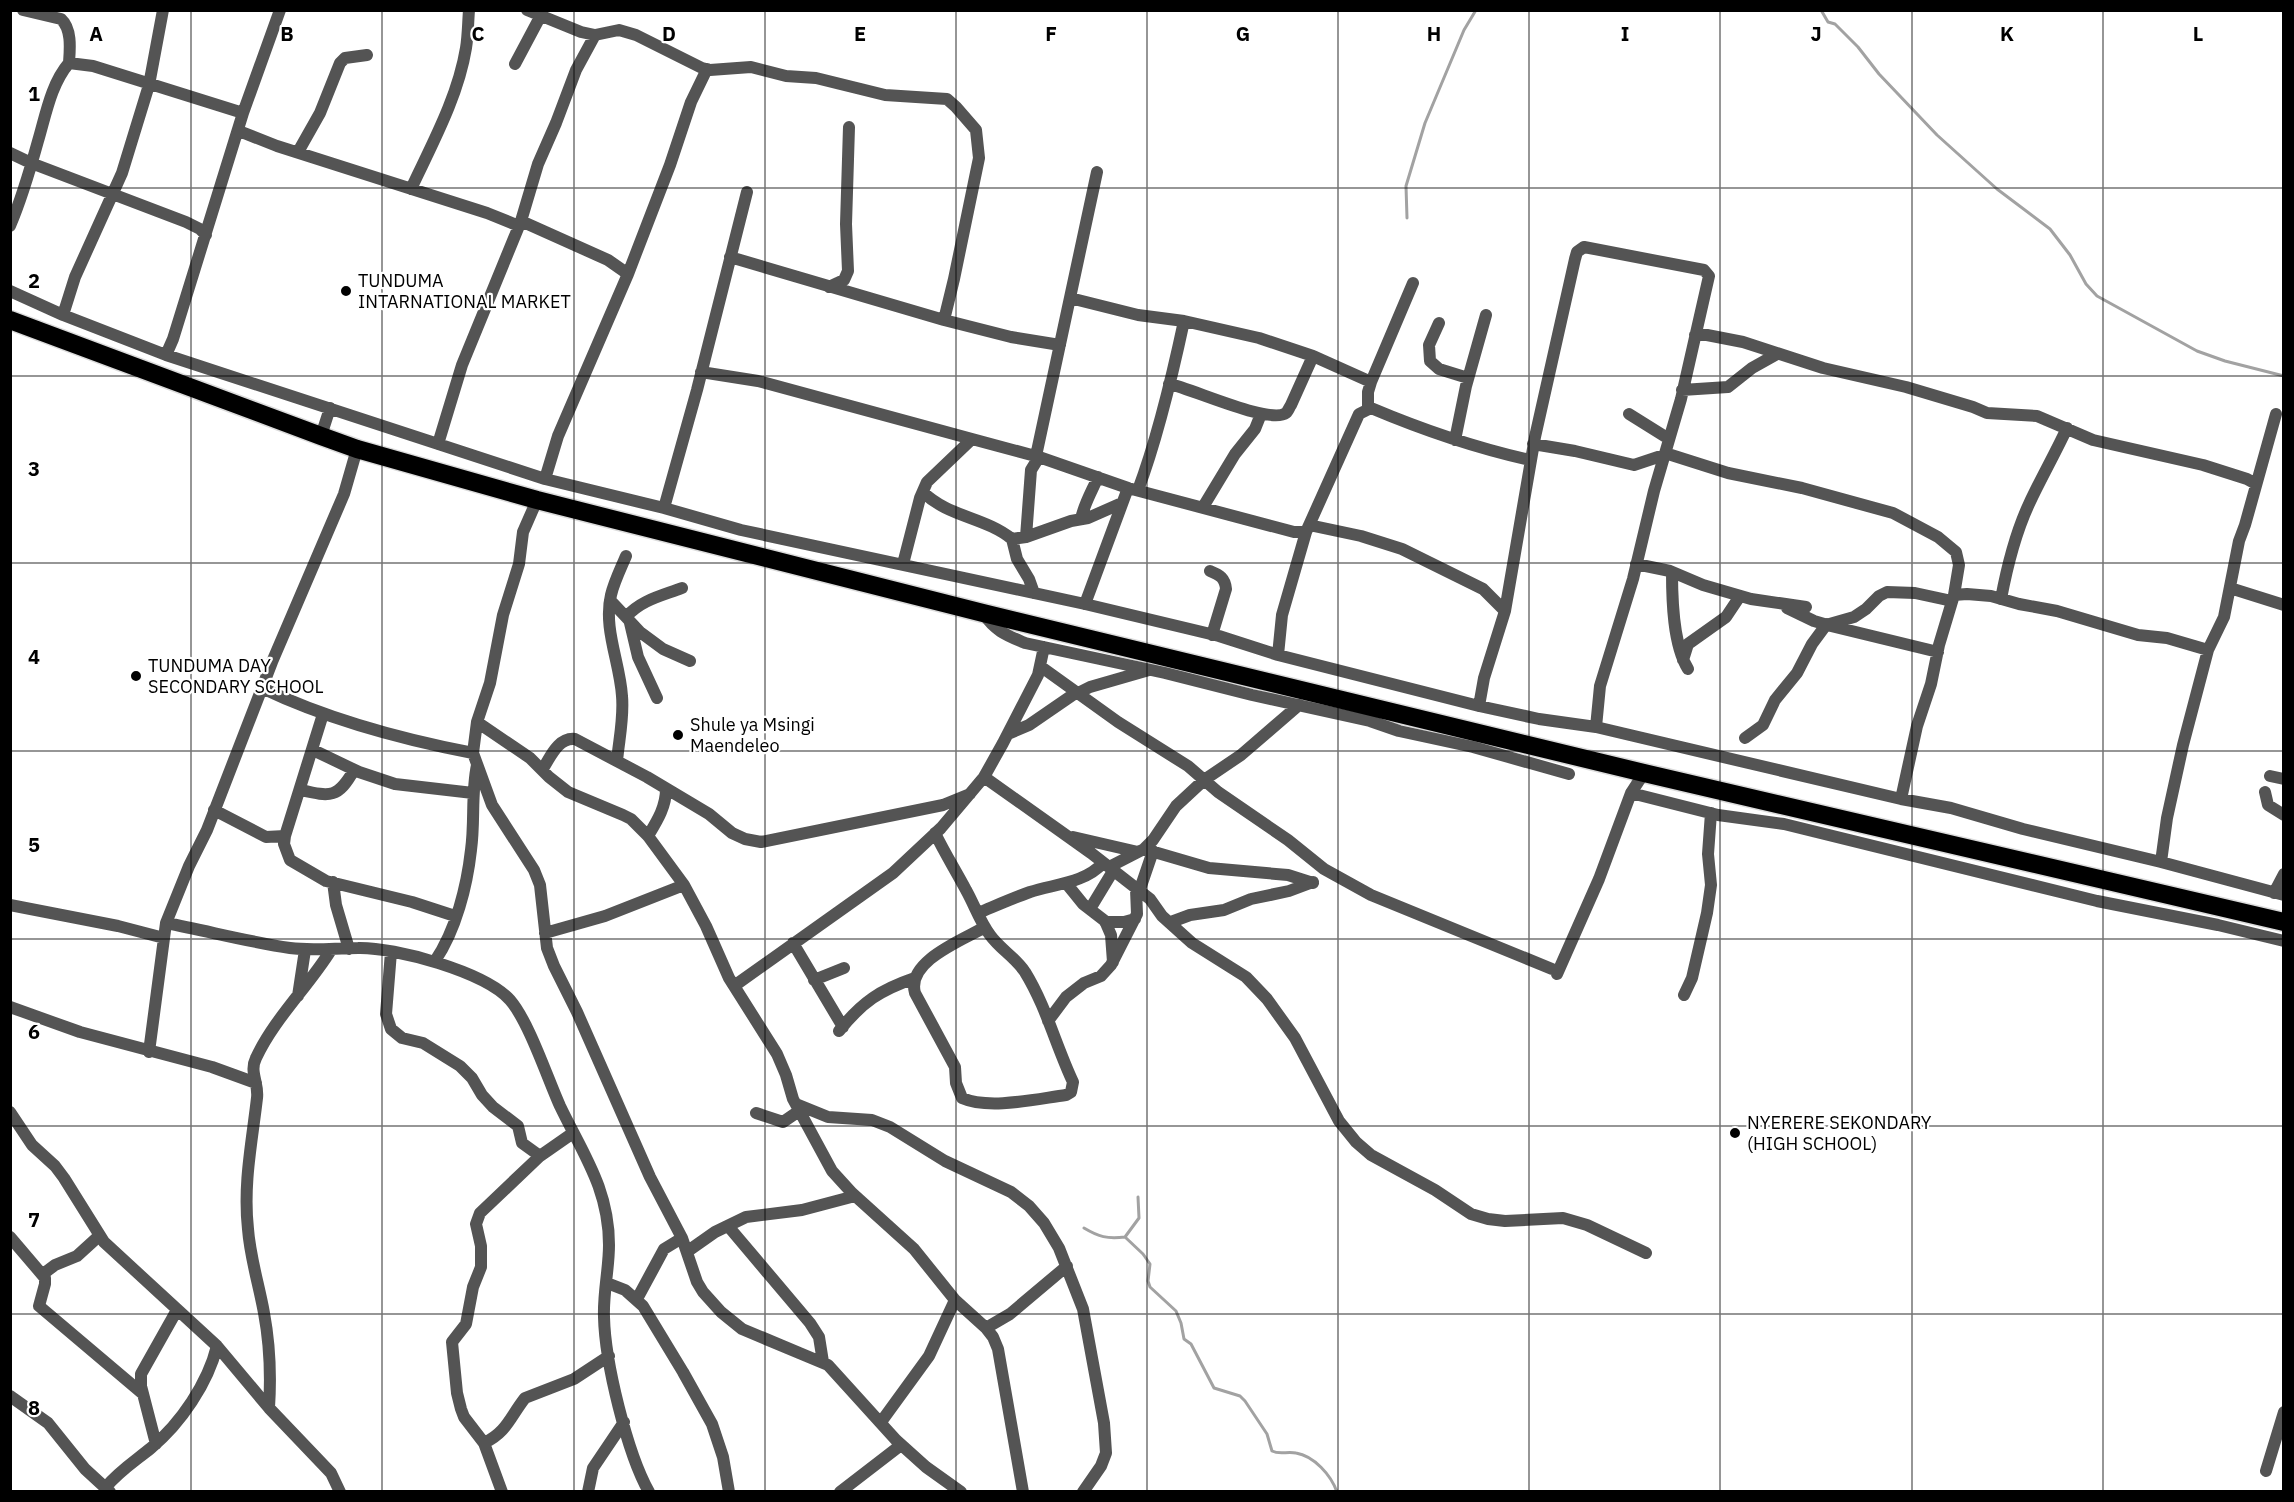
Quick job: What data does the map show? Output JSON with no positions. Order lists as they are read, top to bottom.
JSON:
{
  "places": [
    "TUNDUMA INTARNATIONAL MARKET",
    "TUNDUMA DAY SECONDARY SCHOOL",
    "Shule ya Msingi Maendeleo",
    "NYERERE SEKONDARY (HIGH SCHOOL)"
  ],
  "grid": {
    "columns": [
      "A",
      "B",
      "C",
      "D",
      "E",
      "F",
      "G",
      "H",
      "I",
      "J",
      "K",
      "L"
    ],
    "rows": [
      "1",
      "2",
      "3",
      "4",
      "5",
      "6",
      "7",
      "8"
    ]
  }
}
